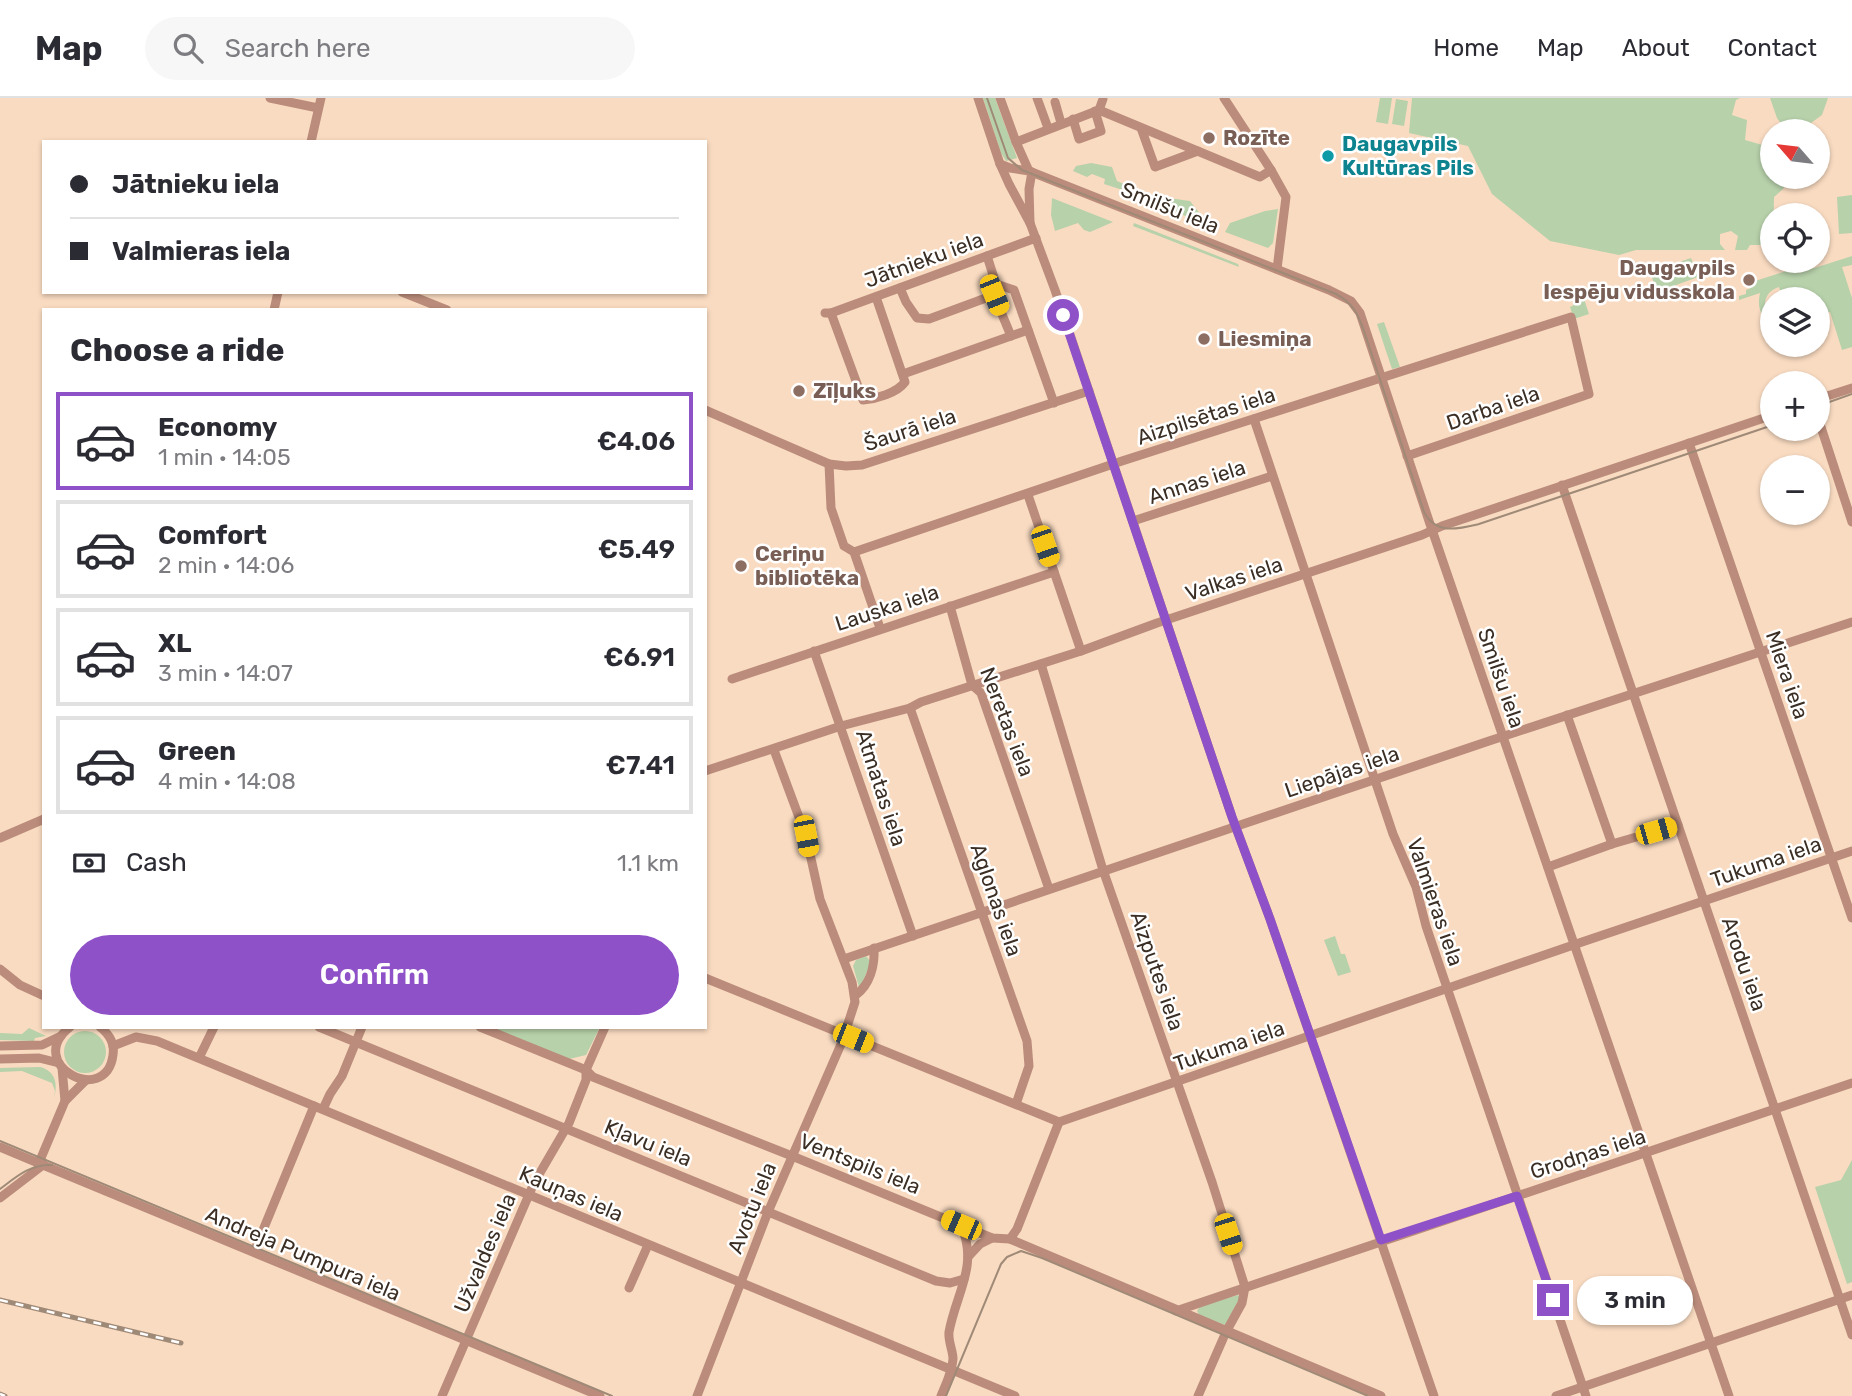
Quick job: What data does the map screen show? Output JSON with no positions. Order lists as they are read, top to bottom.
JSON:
{
  "streets": {
    "street": [
      "Smilšu iela",
      "Jātnieku iela",
      "Darba iela",
      "Aizpilsētas iela",
      "Šaurā iela",
      "Annas iela",
      "Valkas iela",
      "Lauska iela",
      "Miera iela",
      "Neretas iela",
      "Liepājas iela",
      "Atmatas iela",
      "Tukuma iela",
      "Aglonas iela",
      "Valmieras iela",
      "Arodu iela",
      "Aizputes iela",
      "Kļavu iela",
      "Grodņas iela",
      "Ventspils iela",
      "Kauņas iela",
      "Avotu iela",
      "Užvaldes iela",
      "Andreja Pumpura iela"
    ]
  },
  "crossings": [
    ["Smilšu iela", "Darba iela"],
    ["Smilšu iela", "Aizpilsētas iela"],
    ["Smilšu iela", "Valkas iela"],
    ["Smilšu iela", "Liepājas iela"],
    ["Smilšu iela", "Tukuma iela"],
    ["Smilšu iela", "Grodņas iela"],
    ["Darba iela", "Aizpilsētas iela"],
    ["Aizpilsētas iela", "Valmieras iela"],
    ["Annas iela", "Valmieras iela"],
    ["Valkas iela", "Miera iela"],
    ["Valkas iela", "Neretas iela"],
    ["Valkas iela", "Atmatas iela"],
    ["Valkas iela", "Aglonas iela"],
    ["Valkas iela", "Valmieras iela"],
    ["Valkas iela", "Arodu iela"],
    ["Valkas iela", "Aizputes iela"],
    ["Lauska iela", "Neretas iela"],
    ["Lauska iela", "Atmatas iela"],
    ["Miera iela", "Liepājas iela"],
    ["Miera iela", "Tukuma iela"],
    ["Neretas iela", "Liepājas iela"],
    ["Liepājas iela", "Atmatas iela"],
    ["Liepājas iela", "Aglonas iela"],
    ["Liepājas iela", "Valmieras iela"],
    ["Liepājas iela", "Arodu iela"],
    ["Liepājas iela", "Aizputes iela"],
    ["Liepājas iela", "Avotu iela"],
    ["Tukuma iela", "Valmieras iela"],
    ["Tukuma iela", "Arodu iela"],
    ["Tukuma iela", "Aizputes iela"],
    ["Valmieras iela", "Grodņas iela"],
    ["Arodu iela", "Grodņas iela"],
    ["Aizputes iela", "Grodņas iela"],
    ["Kļavu iela", "Avotu iela"],
    ["Kļavu iela", "Užvaldes iela"],
    ["Grodņas iela", "Ventspils iela"],
    ["Ventspils iela", "Avotu iela"],
    ["Ventspils iela", "Užvaldes iela"],
    ["Kauņas iela", "Avotu iela"],
    ["Kauņas iela", "Užvaldes iela"],
    ["Užvaldes iela", "Andreja Pumpura iela"]
  ],
  "places": [
    "Rozīte",
    "Daugavpils Kultūras Pils",
    "Daugavpils Iespēju vidusskola",
    "Liesmiņa",
    "Zīļuks",
    "Ceriņu bibliotēka"
  ],
  "north": "top left",
  "page": {
    "header": "Map",
    "search": "Search here",
    "nav": [
      "Home",
      "Map",
      "About",
      "Contact"
    ],
    "map_buttons": ["+", "−"],
    "banner": ["Jātnieku iela", "Valmieras iela"],
    "heading": "Choose a ride",
    "list": [
      {
        "name": "Economy",
        "note": "1 min · 14:05",
        "value": "€4.06"
      },
      {
        "name": "Comfort",
        "note": "2 min · 14:06",
        "value": "€5.49"
      },
      {
        "name": "XL",
        "note": "3 min · 14:07",
        "value": "€6.91"
      },
      {
        "name": "Green",
        "note": "4 min · 14:08",
        "value": "€7.41"
      }
    ],
    "pay": ["Cash", "1.1 km"],
    "buttons": "Confirm",
    "bubble": "3 min"
  }
}
